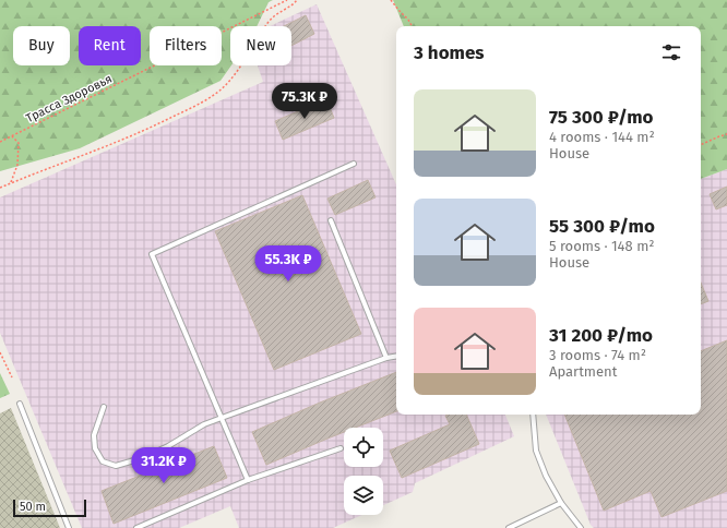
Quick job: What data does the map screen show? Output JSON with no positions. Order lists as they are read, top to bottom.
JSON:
{
  "streets": {
    "path": ["Трасса Здоровья"]
  },
  "scale_bar": "50 m",
  "page": {
    "chip": [
      "Buy",
      "Rent",
      "Filters",
      "New"
    ],
    "heading": "3 homes",
    "list": [
      {
        "name": "75 300 ₽/mo",
        "note": "4 rooms · 144 m² · House"
      },
      {
        "name": "55 300 ₽/mo",
        "note": "5 rooms · 148 m² · House"
      },
      {
        "name": "31 200 ₽/mo",
        "note": "3 rooms · 74 m² · Apartment"
      }
    ],
    "price": ["75.3K ₽", "55.3K ₽", "31.2K ₽"],
    "scale": "50 m"
  }
}
